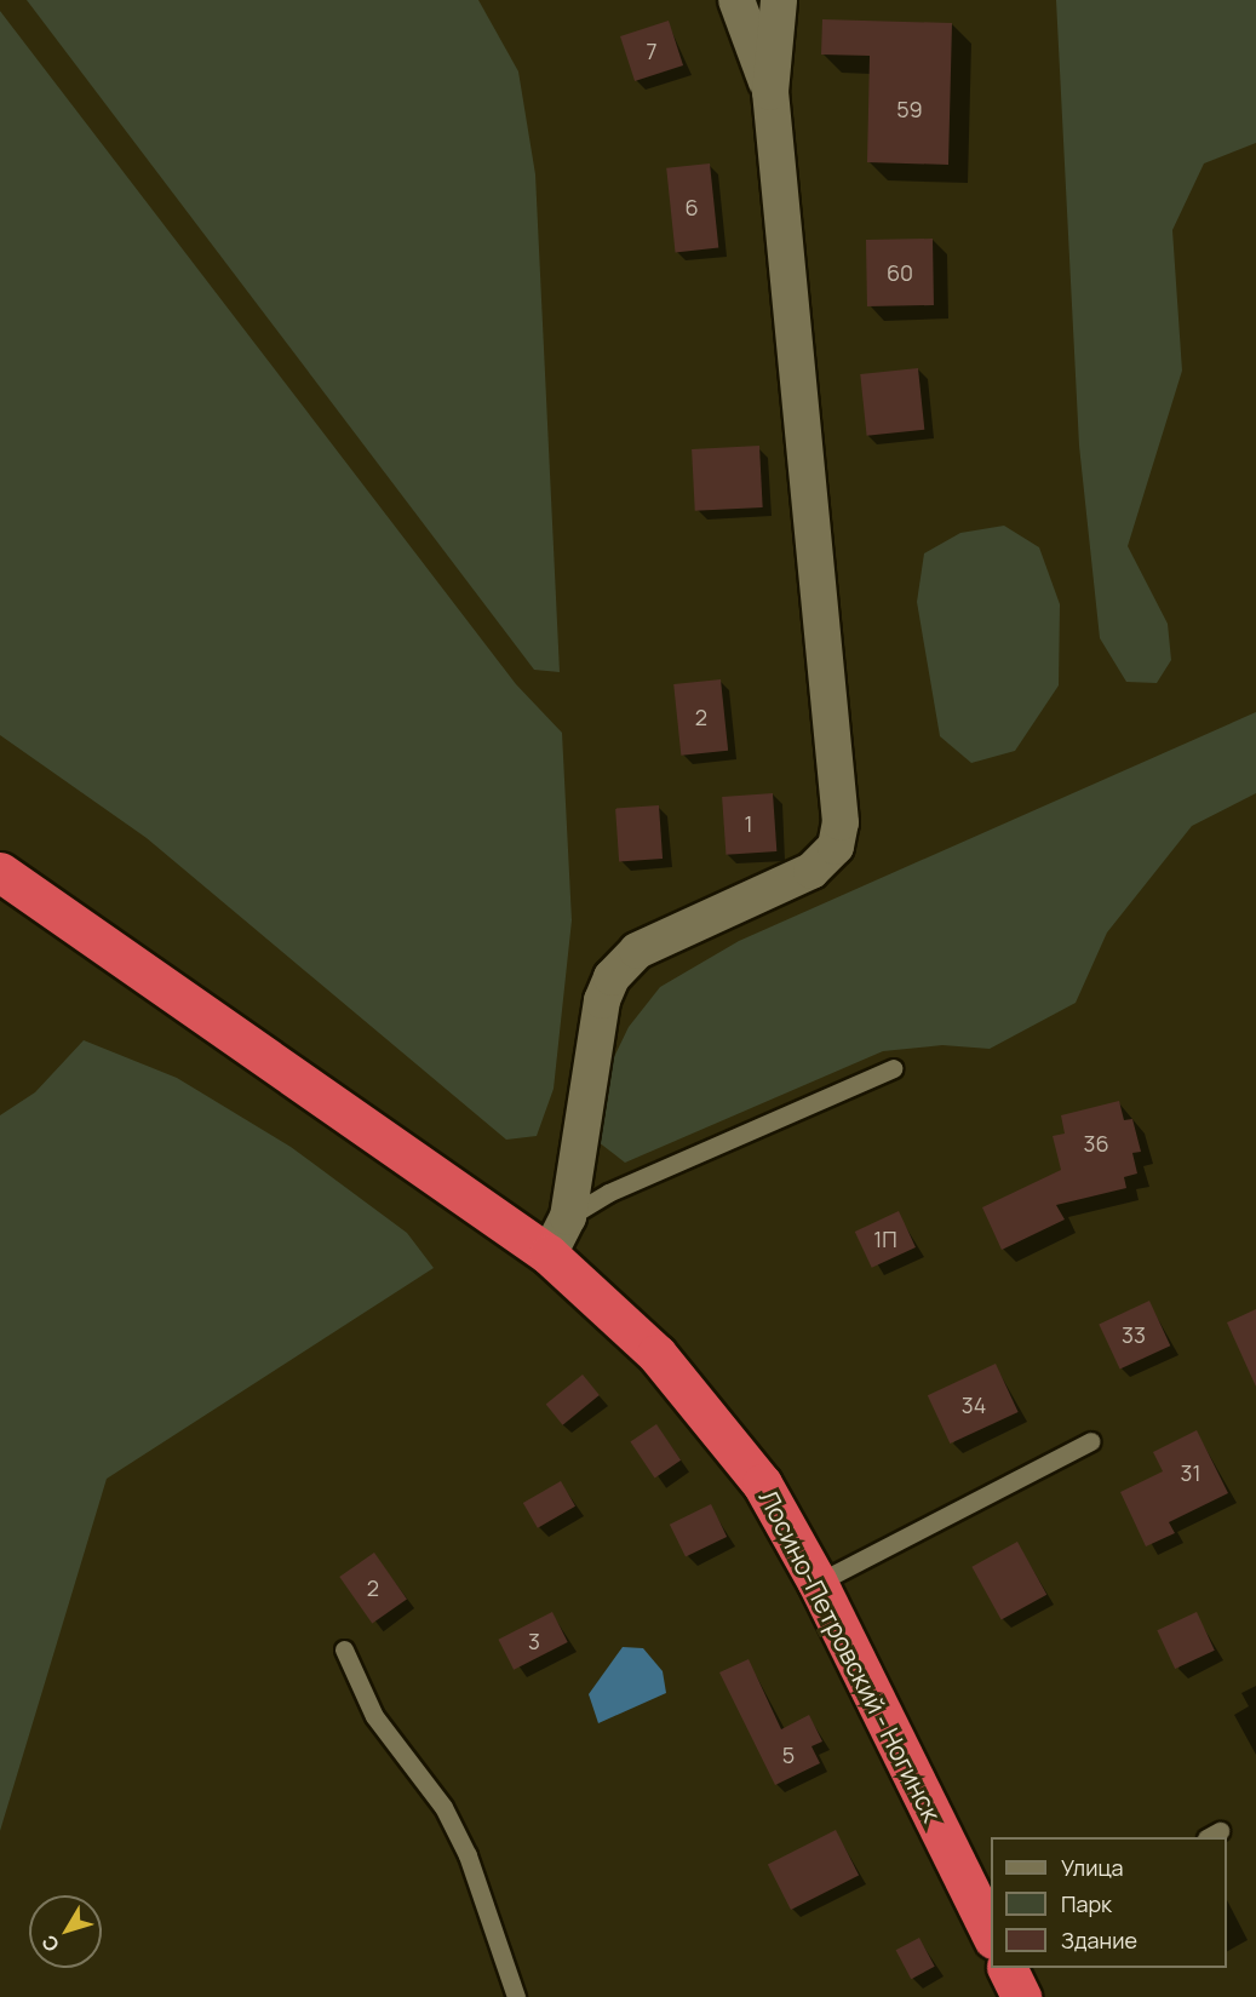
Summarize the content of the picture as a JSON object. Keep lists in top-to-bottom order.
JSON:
{
  "streets": {
    "highway": ["Лосино-Петровский - Ногинск"]
  },
  "house_numbers": [
    "7",
    "59",
    "6",
    "60",
    "2",
    "1",
    "36",
    "1П",
    "33",
    "34",
    "31",
    "2",
    "3",
    "5"
  ],
  "legend": ["Улица", "Парк", "Здание"],
  "north": "bottom left"
}
